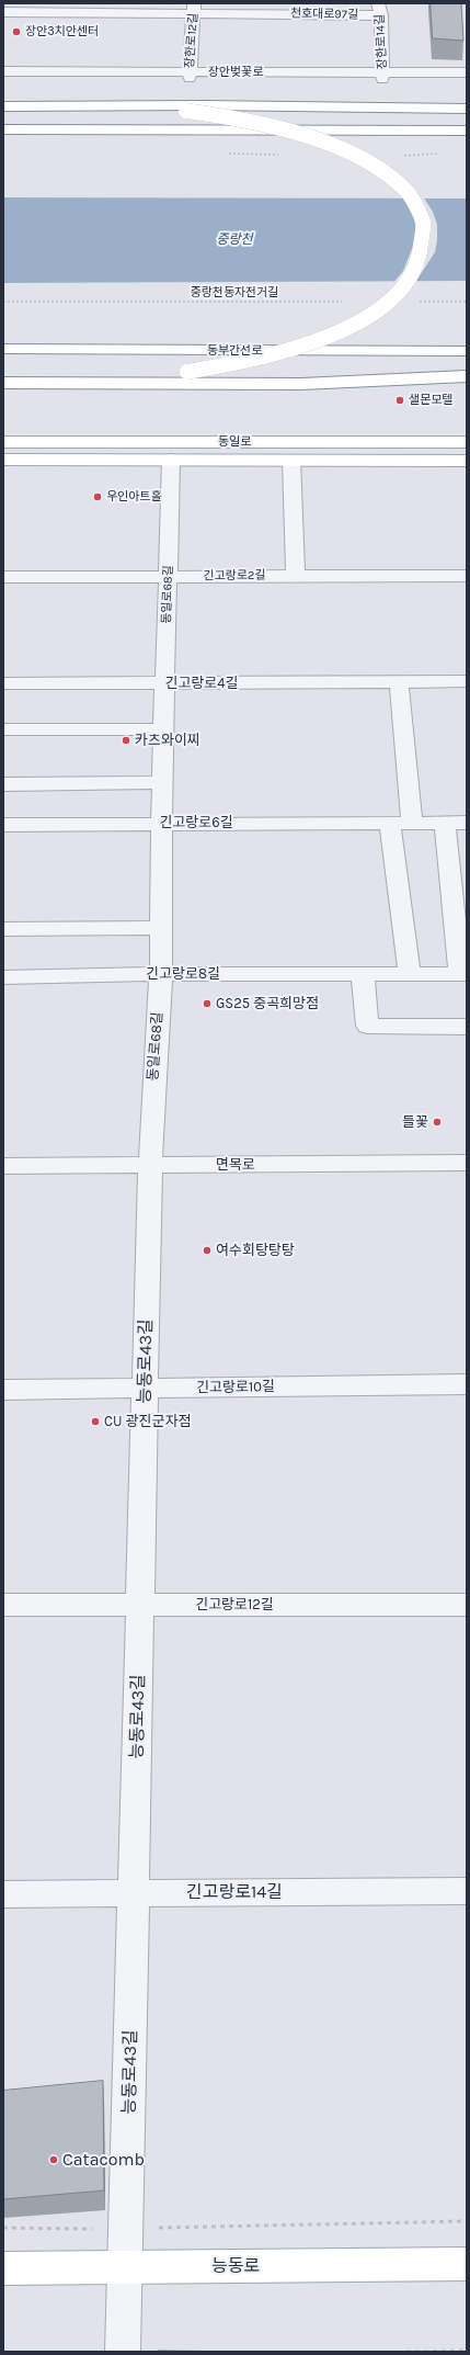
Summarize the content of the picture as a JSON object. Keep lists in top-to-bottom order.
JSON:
{
  "streets": {
    "main road": ["동부간선로", "동일로", "능동로"],
    "street": [
      "천호대로97길",
      "장한로12길",
      "장한로14길",
      "장안벚꽃로",
      "긴고랑로2길",
      "동일로68길",
      "긴고랑로4길",
      "긴고랑로6길",
      "긴고랑로8길",
      "면목로",
      "능동로43길",
      "긴고랑로10길",
      "긴고랑로12길",
      "긴고랑로14길"
    ],
    "path": ["중랑천동자전거길"]
  },
  "crossings": [
    ["천호대로97길", "장한로12길"],
    ["천호대로97길", "장한로14길"],
    ["장한로12길", "장안벚꽃로"],
    ["장한로14길", "장안벚꽃로"],
    ["동일로", "동일로68길"],
    ["긴고랑로2길", "동일로68길"],
    ["동일로68길", "긴고랑로4길"],
    ["동일로68길", "긴고랑로6길"],
    ["동일로68길", "긴고랑로8길"],
    ["동일로68길", "면목로"],
    ["동일로68길", "능동로43길"],
    ["면목로", "능동로43길"],
    ["능동로43길", "긴고랑로10길"],
    ["능동로43길", "긴고랑로12길"],
    ["능동로43길", "긴고랑로14길"],
    ["능동로43길", "능동로"]
  ],
  "water": ["중랑천"],
  "places": [
    "장안3치안센터",
    "샐몬모텔",
    "우인아트홀",
    "카츠와이찌",
    "GS25 중곡희망점",
    "들꽃",
    "여수회탕탕탕",
    "CU 광진군자점",
    "Catacomb"
  ]
}
